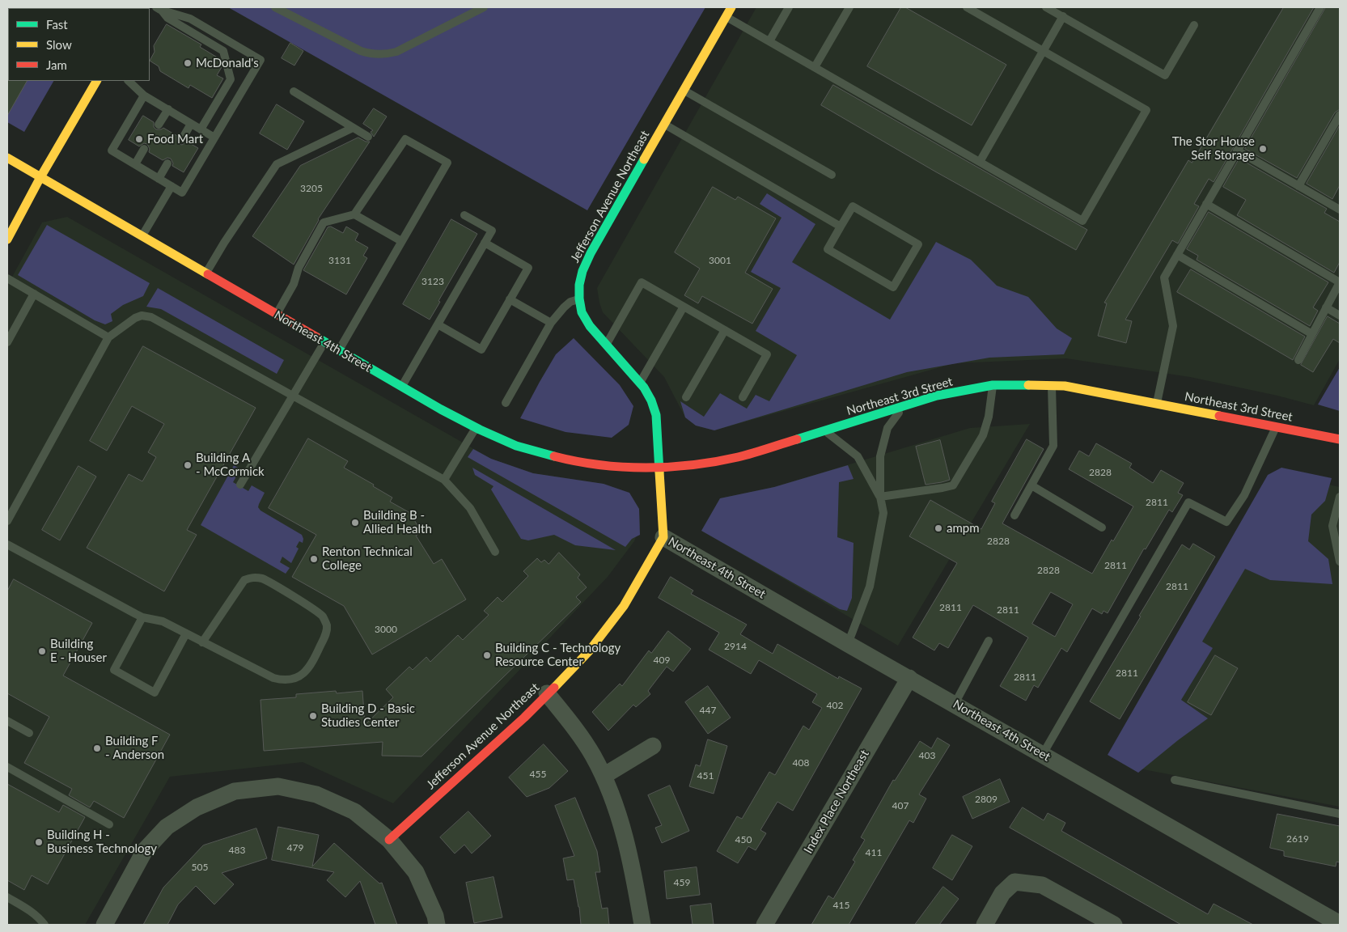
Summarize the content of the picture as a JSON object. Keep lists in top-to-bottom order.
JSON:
{
  "streets": {
    "main road": ["Jefferson Avenue Northeast", "Northeast 4th Street", "Northeast 3rd Street"],
    "street": ["Index Place Northeast"]
  },
  "crossings": [
    ["Jefferson Avenue Northeast", "Northeast 4th Street"],
    ["Jefferson Avenue Northeast", "Northeast 3rd Street"],
    ["Northeast 4th Street", "Northeast 3rd Street"],
    ["Northeast 4th Street", "Index Place Northeast"]
  ],
  "places": [
    "McDonald's",
    "Food Mart",
    "The Stor House Self Storage",
    "Building A - McCormick",
    "Building B - Allied Health",
    "ampm",
    "Renton Technical College",
    "Building E - Houser",
    "Building C - Technology Resource Center",
    "Building D - Basic Studies Center",
    "Building F - Anderson",
    "Building H - Business Technology"
  ],
  "house_numbers": [
    "3205",
    "3131",
    "3001",
    "3123",
    "2828",
    "2811",
    "2828",
    "2811",
    "2828",
    "2811",
    "2811",
    "2811",
    "3000",
    "2914",
    "409",
    "2811",
    "2811",
    "402",
    "447",
    "403",
    "408",
    "455",
    "451",
    "2809",
    "407",
    "2619",
    "450",
    "479",
    "483",
    "411",
    "505",
    "459",
    "415"
  ],
  "legend": ["Fast", "Slow", "Jam"]
}
